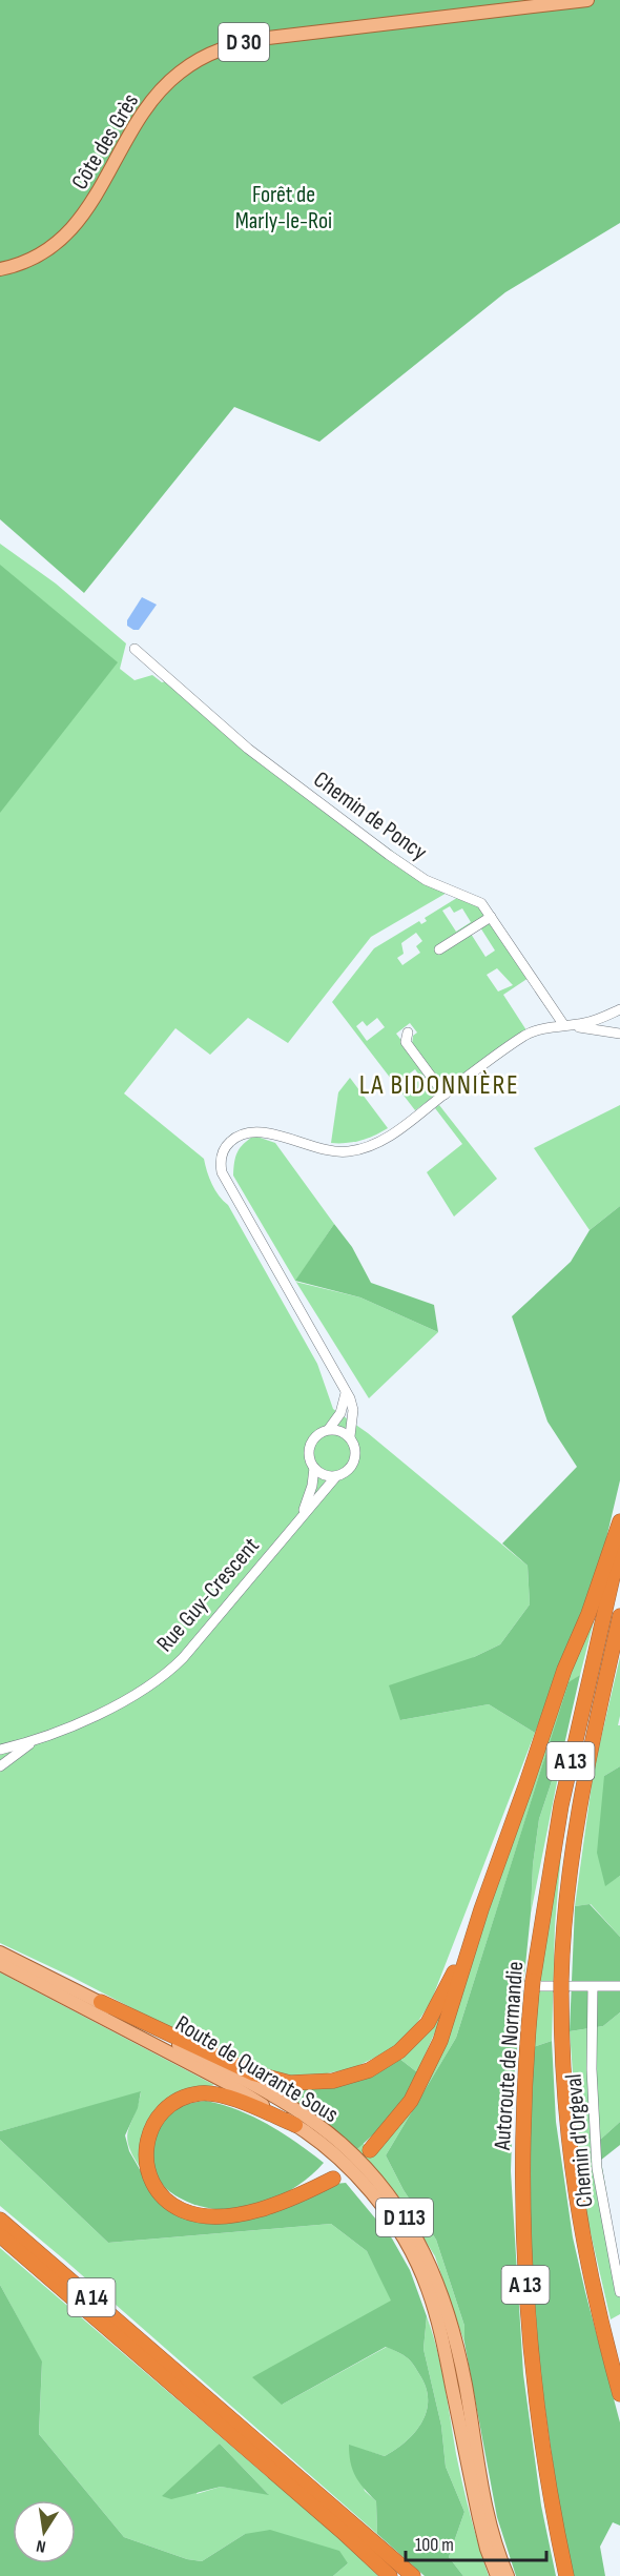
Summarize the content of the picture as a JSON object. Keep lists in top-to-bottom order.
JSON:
{
  "streets": {
    "highway": ["A 13", "Autoroute de Normandie", "A 14"],
    "main road": [
      "D 30",
      "Côte des Grès",
      "Route de Quarante Sous",
      "D 113"
    ],
    "street": ["Chemin de Poncy", "Rue Guy-Crescent", "Chemin d'Orgeval"]
  },
  "districts": ["LA BIDONNIÈRE"],
  "parks": ["Forêt de Marly-le-Roi"],
  "scale_bar": "100 m",
  "north": "bottom"
}
